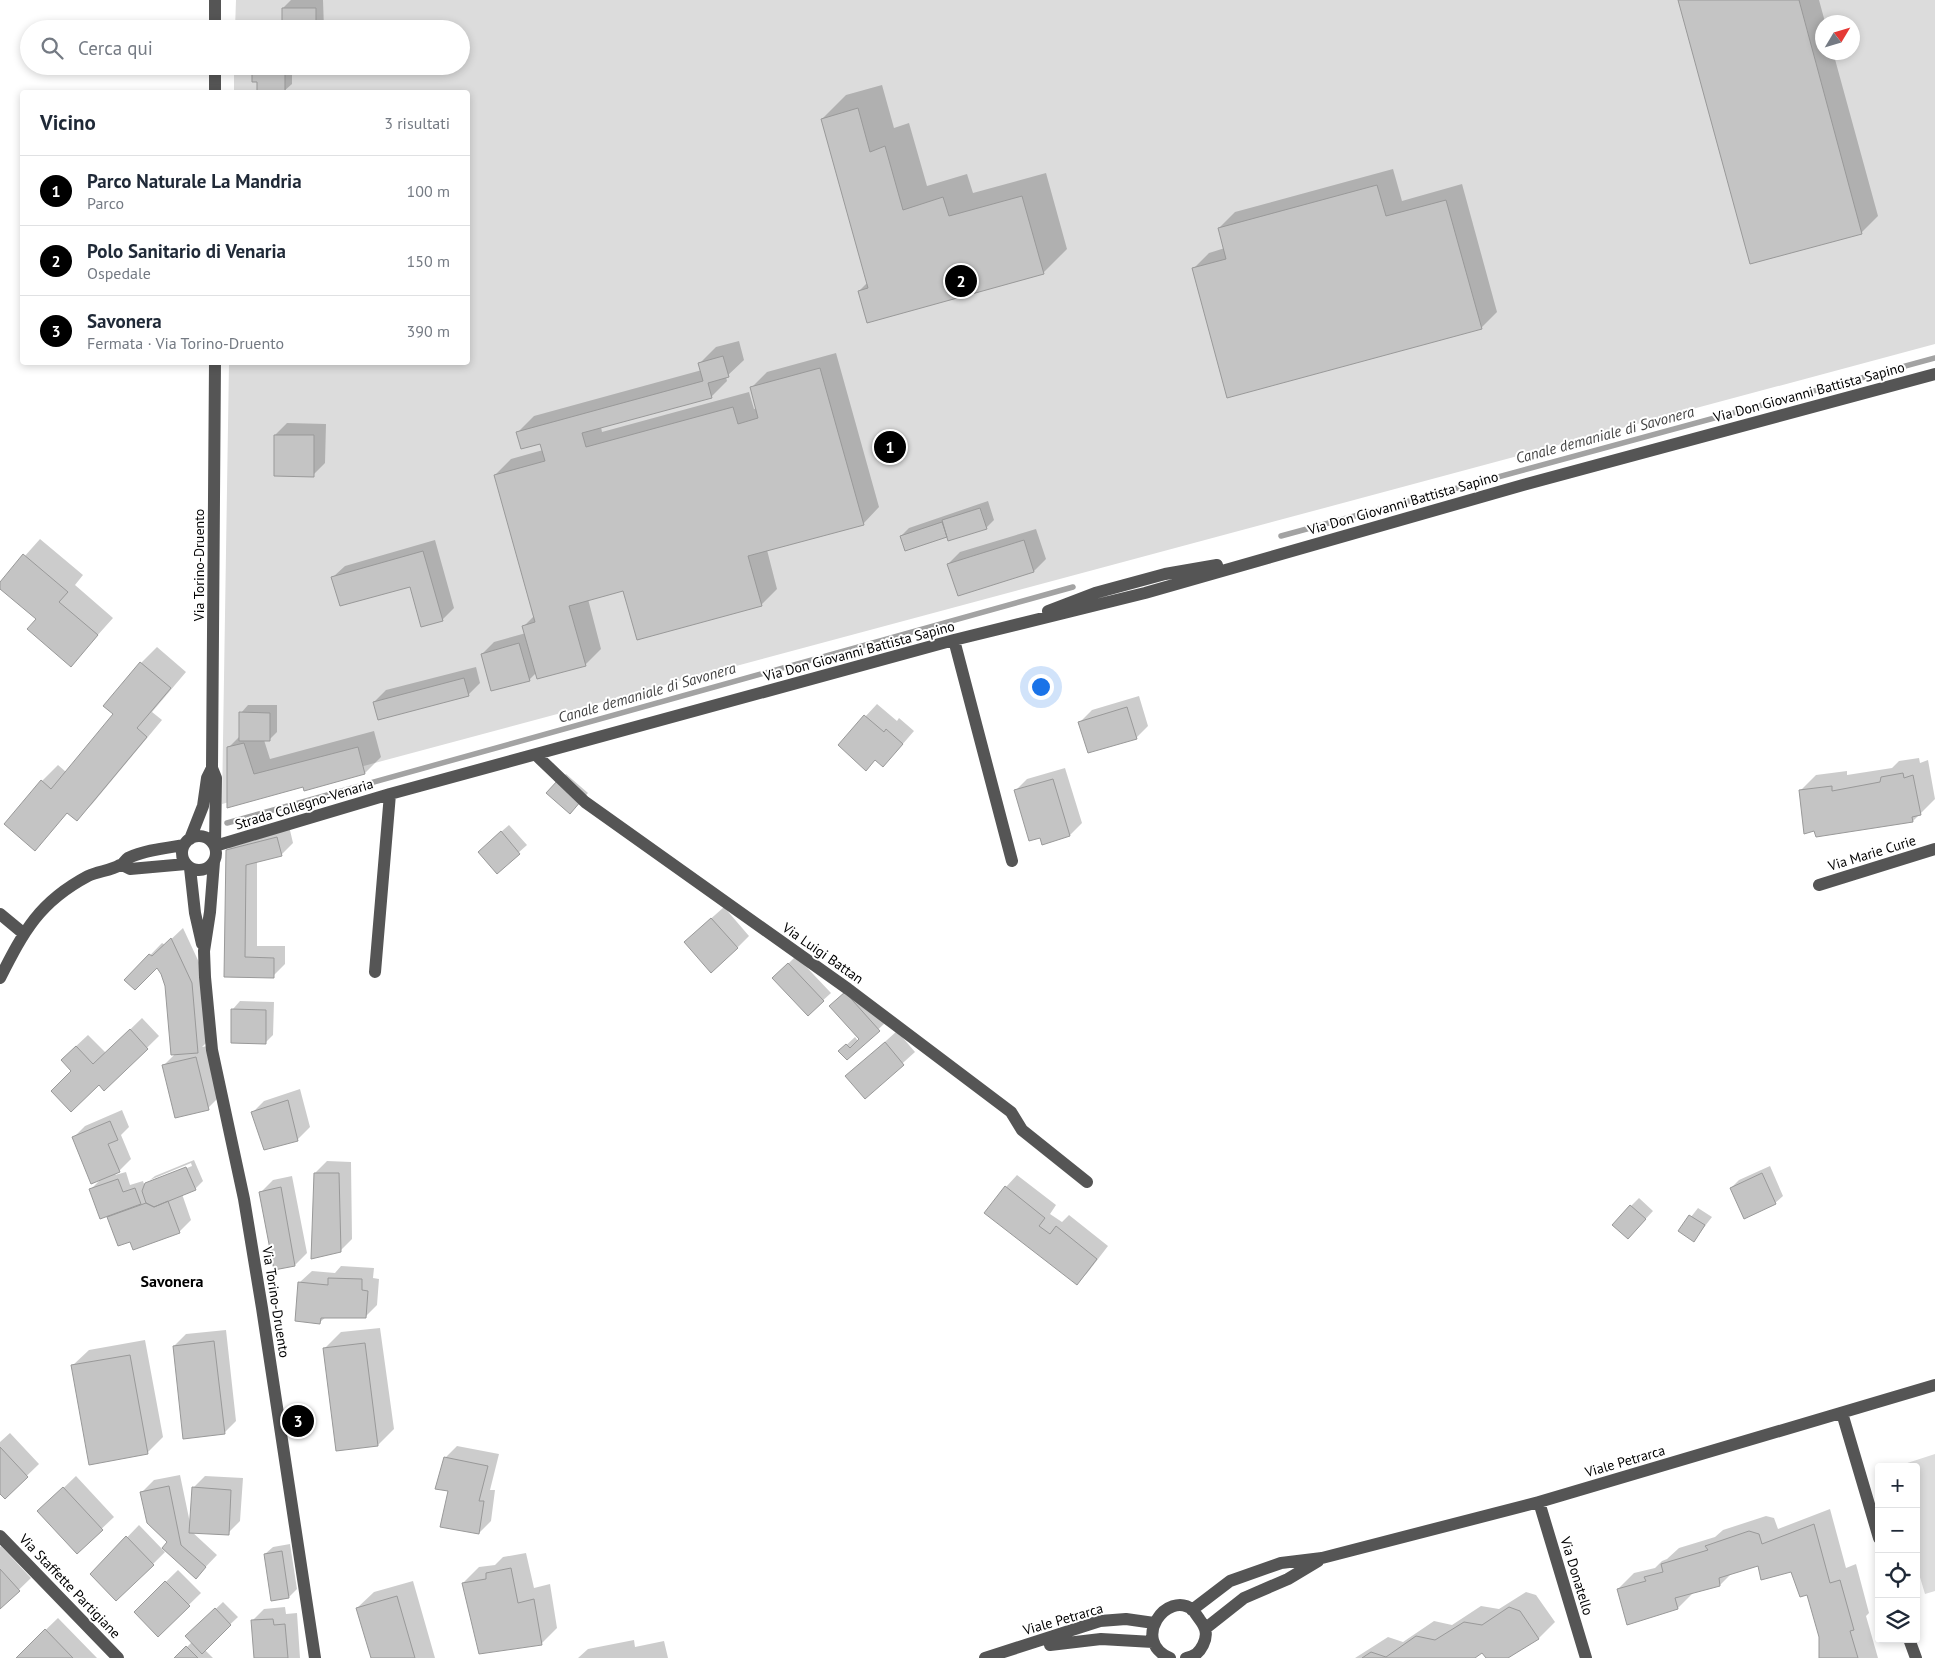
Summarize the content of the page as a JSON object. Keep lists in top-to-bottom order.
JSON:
{
  "streets": {
    "street": [
      "Via Don Giovanni Battista Sapino",
      "Via Torino-Druento",
      "Strada Collegno-Venaria",
      "Via Marie Curie",
      "Via Luigi Battan",
      "Viale Petrarca",
      "Via Donatello",
      "Via Staffette Partigiane"
    ]
  },
  "crossings": [
    ["Via Don Giovanni Battista Sapino", "Strada Collegno-Venaria"],
    ["Via Don Giovanni Battista Sapino", "Via Luigi Battan"],
    ["Via Torino-Druento", "Strada Collegno-Venaria"],
    ["Viale Petrarca", "Via Donatello"]
  ],
  "districts": ["Savonera"],
  "water": ["Canale demaniale di Savonera"],
  "north": "top right",
  "page": {
    "search": "Cerca qui",
    "heading": ["Vicino", "3 risultati"],
    "list": [
      {
        "mark": "1",
        "name": "Parco Naturale La Mandria",
        "note": "Parco",
        "value": "100 m"
      },
      {
        "mark": "2",
        "name": "Polo Sanitario di Venaria",
        "note": "Ospedale",
        "value": "150 m"
      },
      {
        "mark": "3",
        "name": "Savonera",
        "note": "Fermata · Via Torino-Druento",
        "value": "390 m"
      }
    ],
    "pins": ["2", "1", "3"],
    "map_buttons": ["+", "−"]
  }
}
